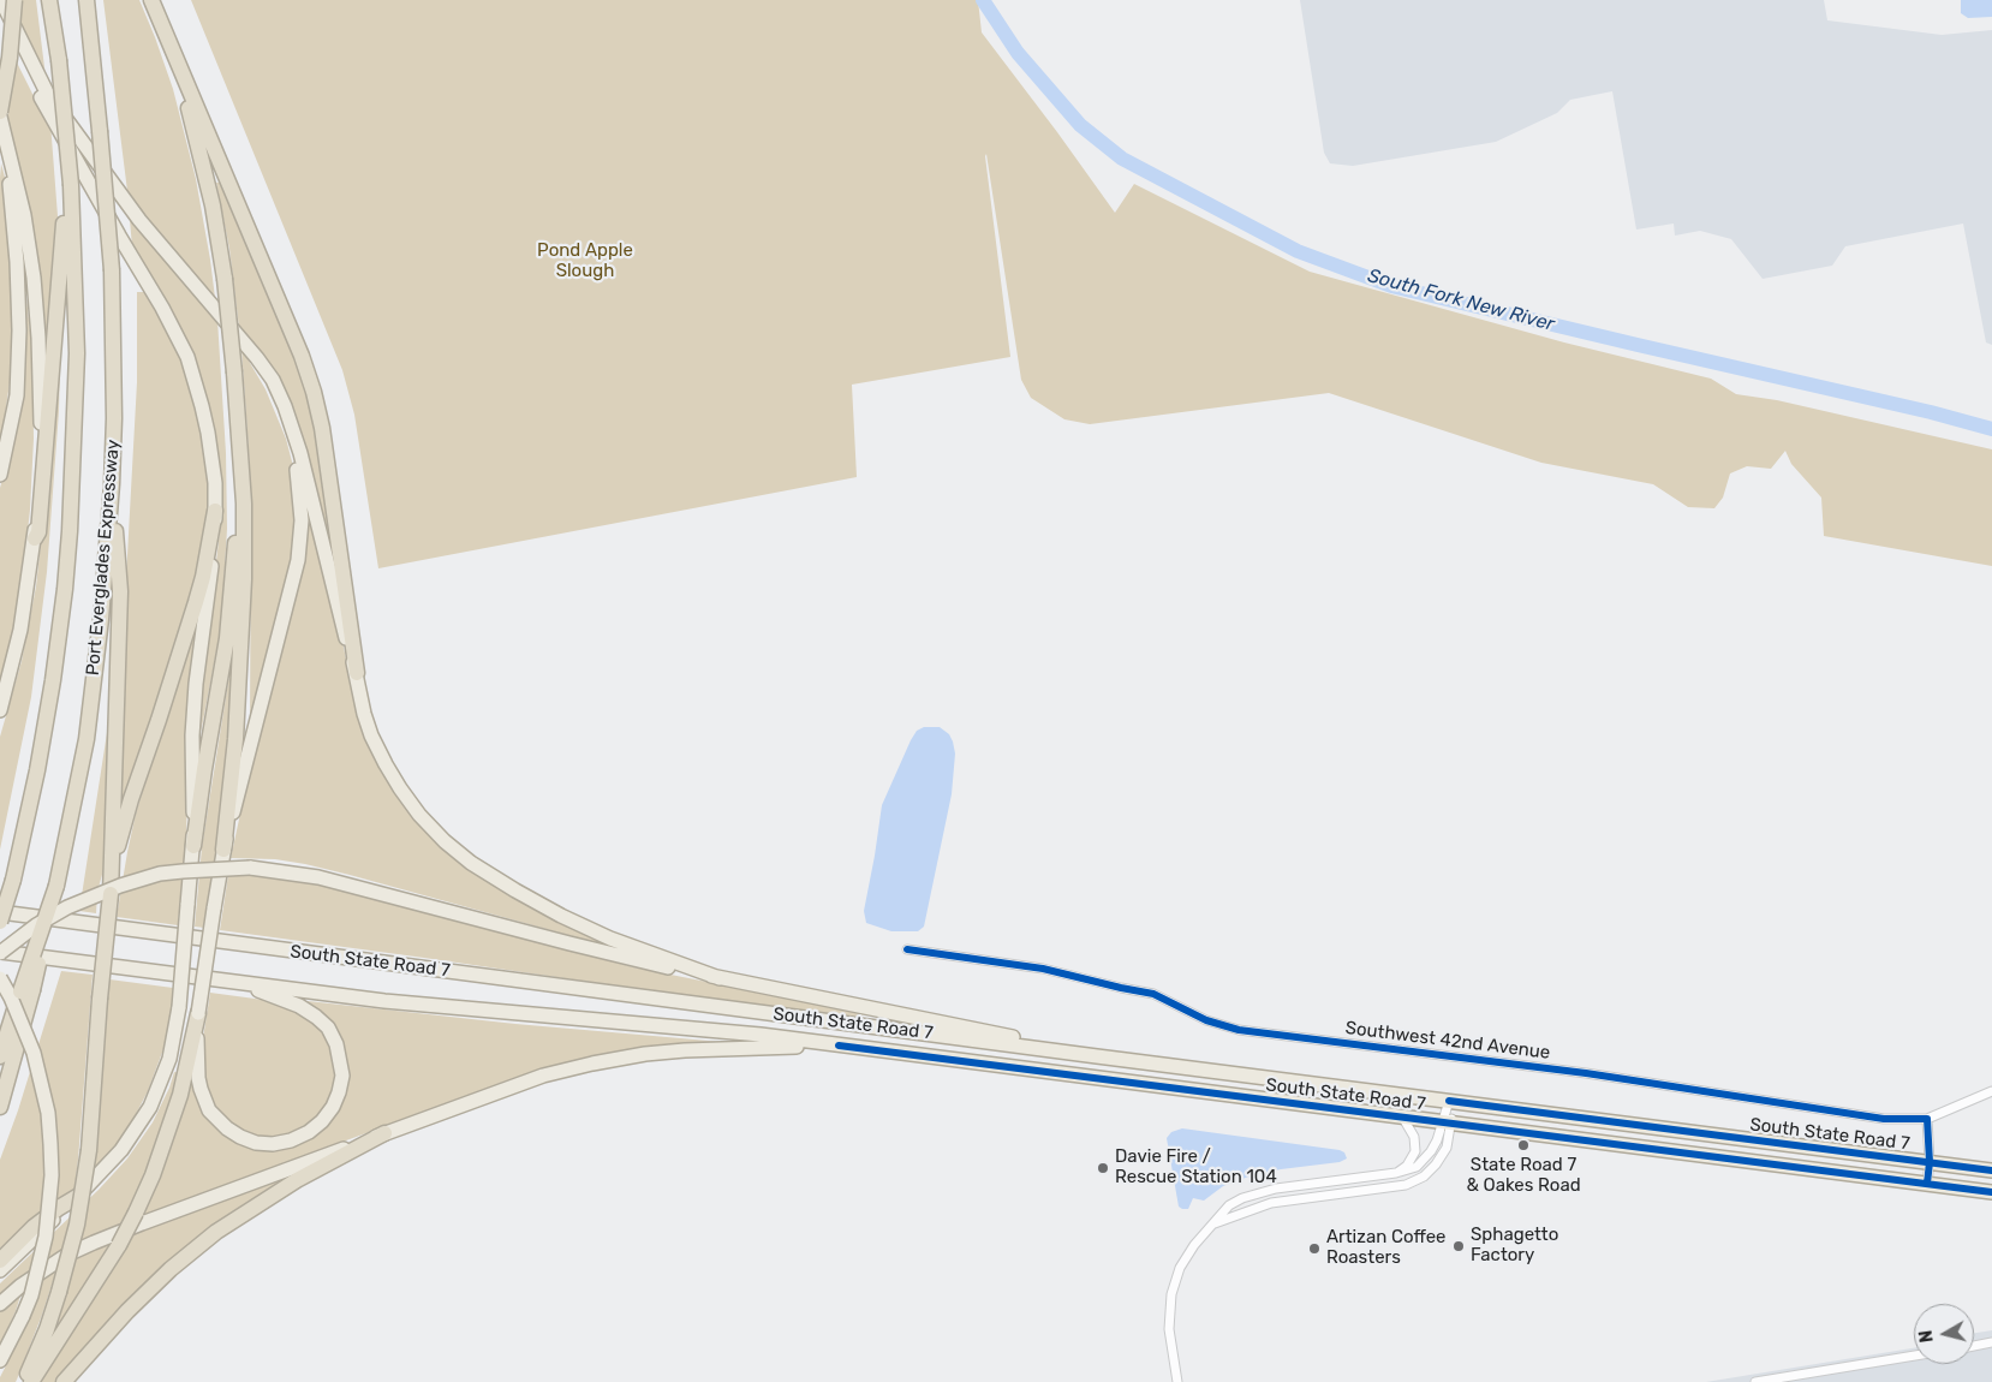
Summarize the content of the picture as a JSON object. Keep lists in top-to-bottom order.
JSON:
{
  "streets": {
    "highway": ["Port Everglades Expressway"],
    "main road": ["South State Road 7"],
    "street": ["Southwest 42nd Avenue"]
  },
  "water": ["South Fork New River"],
  "parks": ["Pond Apple Slough"],
  "places": [
    "State Road 7 & Oakes Road",
    "Davie Fire / Rescue Station 104",
    "Sphagetto Factory",
    "Artizan Coffee Roasters"
  ],
  "north": "left"
}
